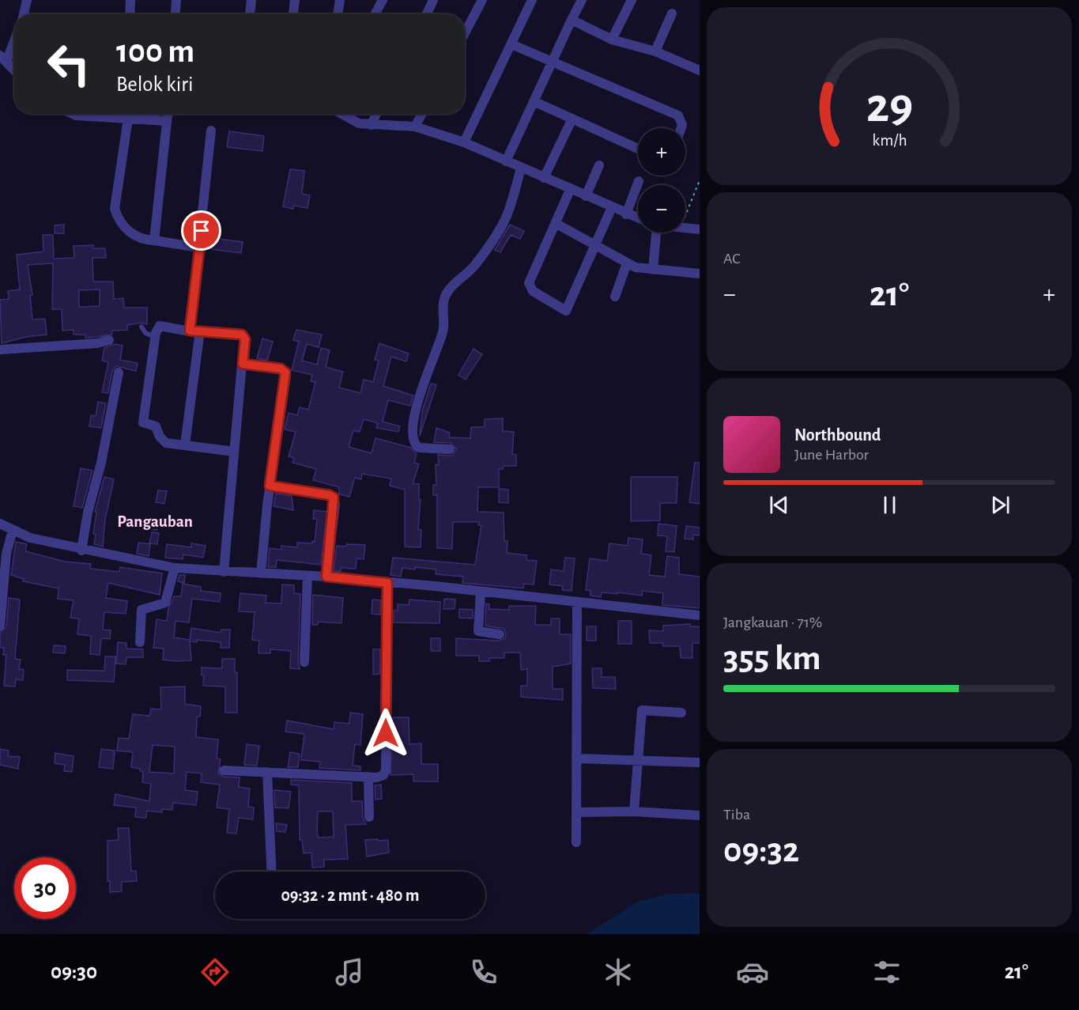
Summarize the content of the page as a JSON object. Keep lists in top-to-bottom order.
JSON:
{
  "districts": ["Pangauban"],
  "page": {
    "turn": ["100 m", "Belok kiri"],
    "map_buttons": ["+", "−"],
    "tile": [
      "AC",
      ["Jangkauan · 71%", "355 km"],
      ["Tiba", "09:32"]
    ],
    "heat": ["−", "21°", "+"],
    "song": ["Northbound", "June Harbor"],
    "limit": "30",
    "trip": "09:32 · 2 mnt · 480 m",
    "tabs": ["09:30", "21°"],
    "gauge": ["29", "km/h"]
  }
}
